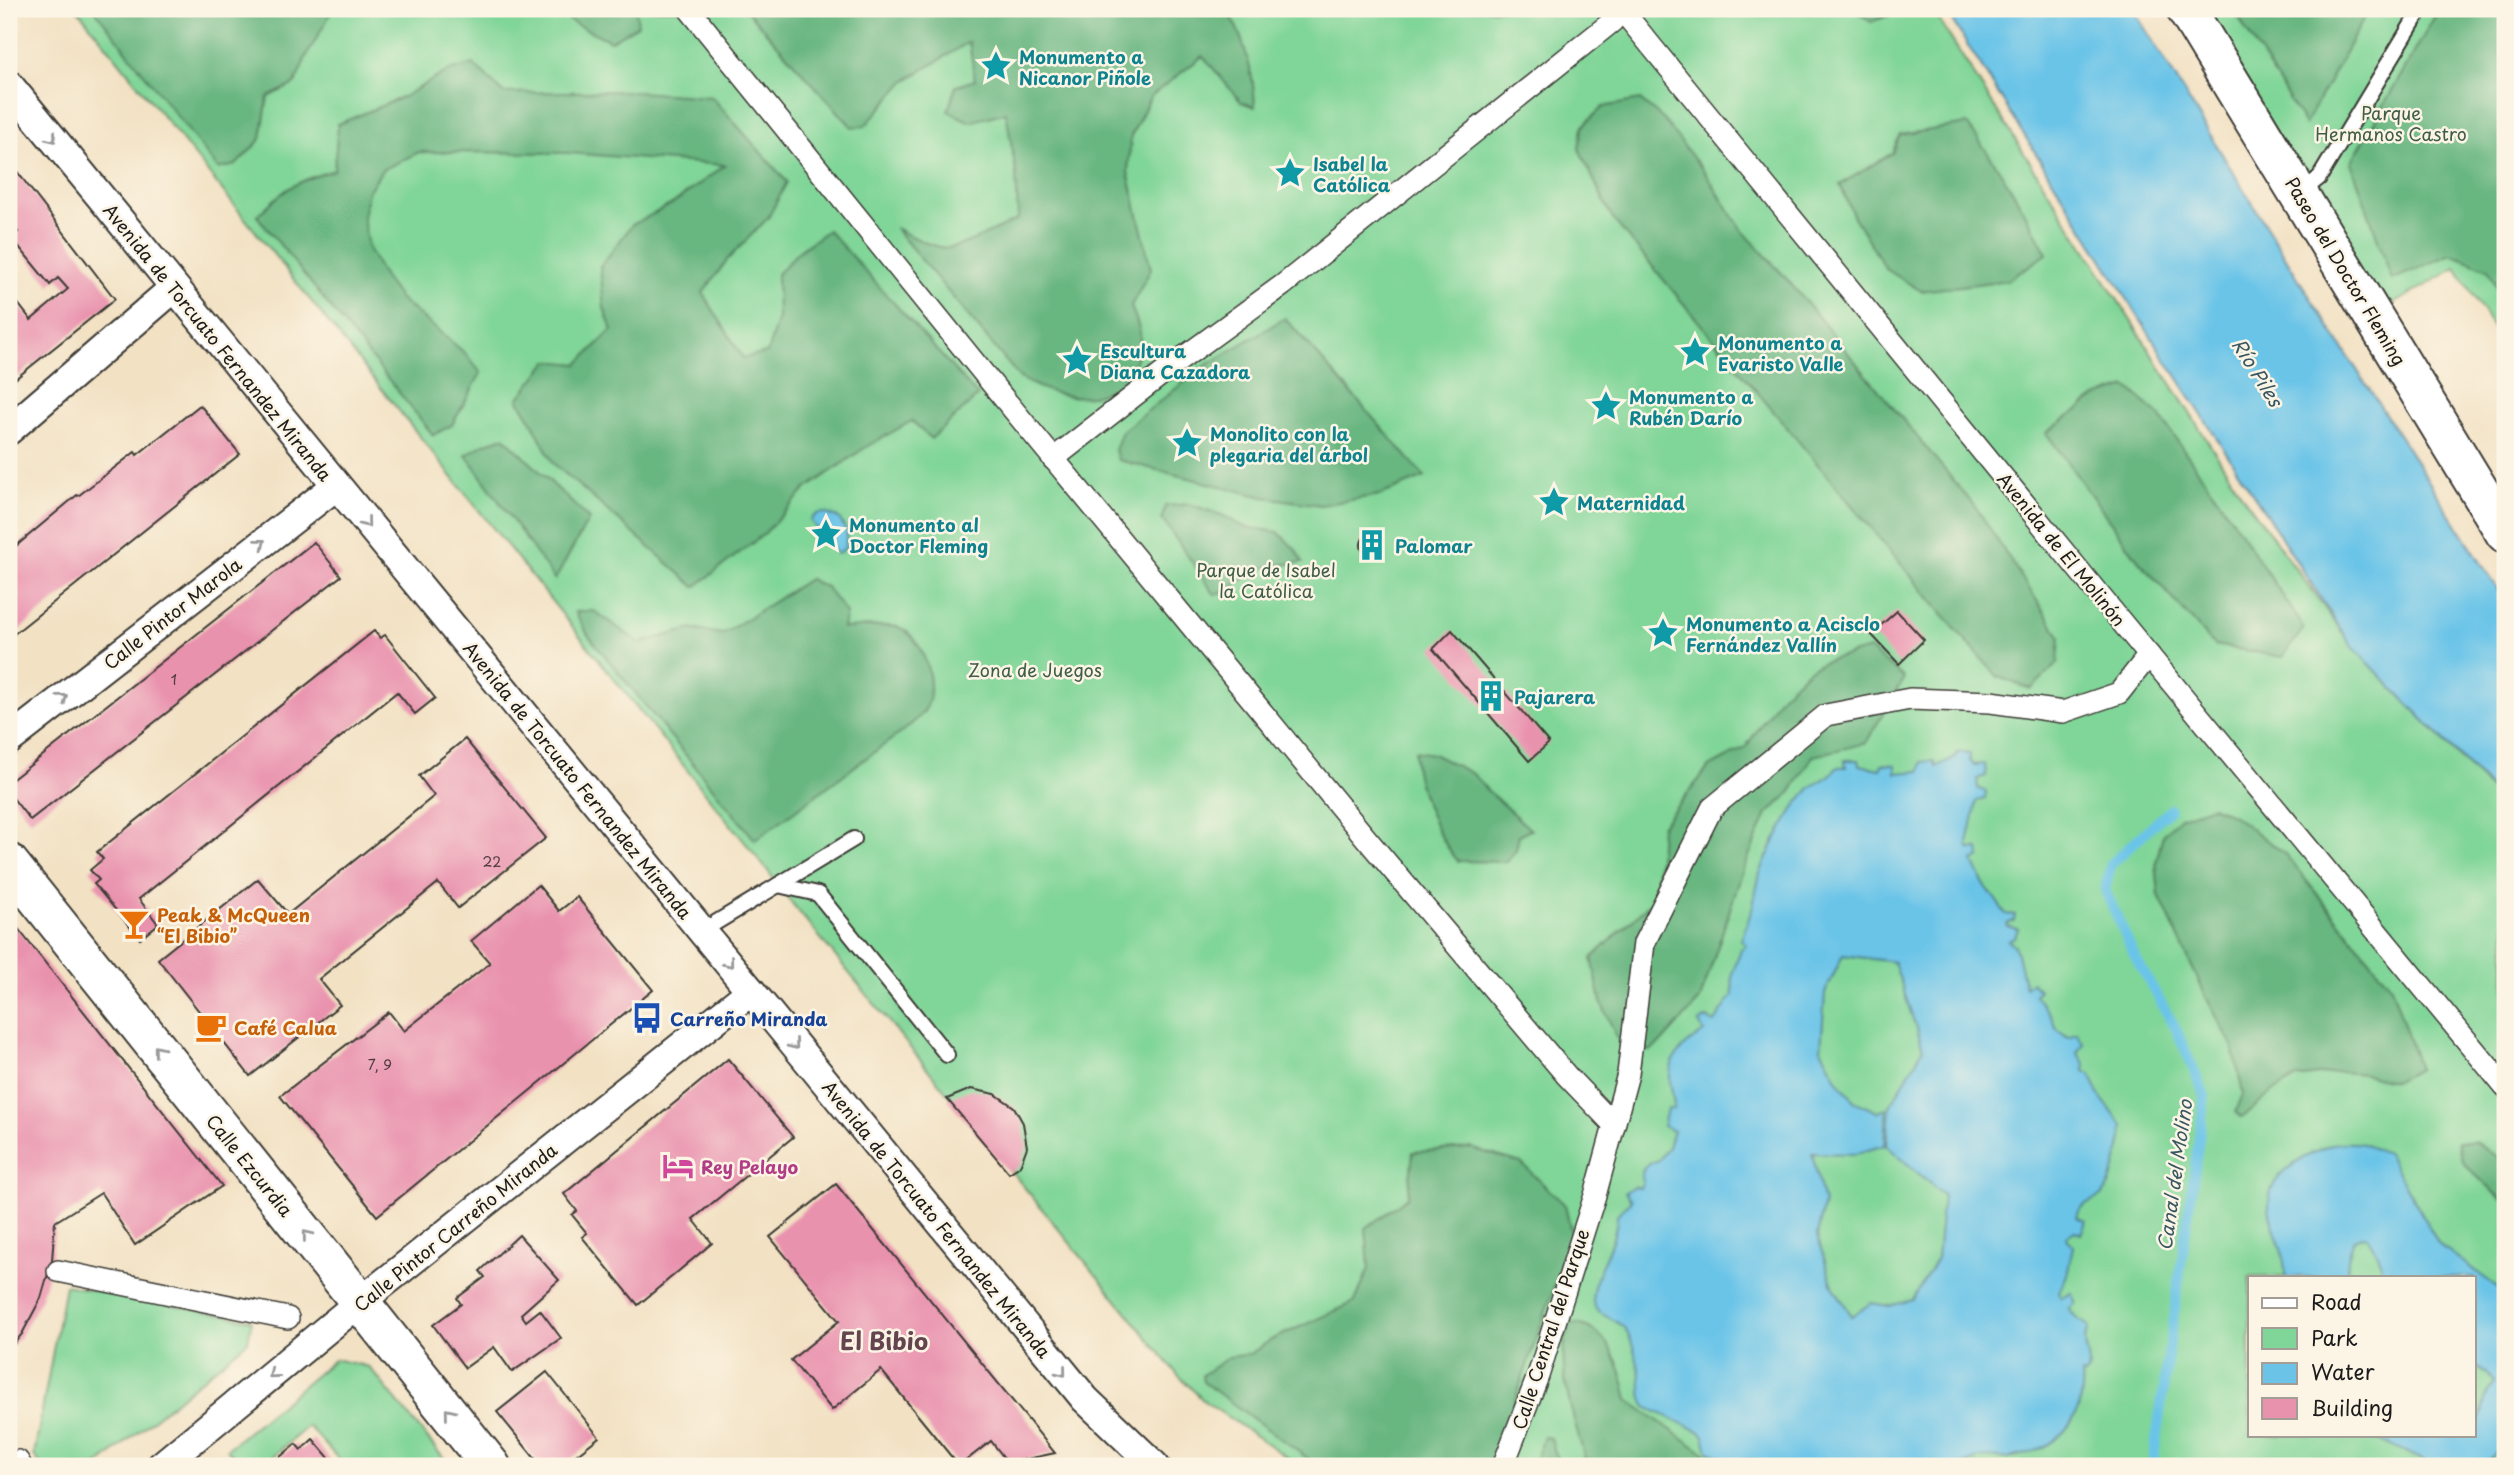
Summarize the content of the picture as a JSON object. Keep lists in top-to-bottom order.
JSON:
{
  "streets": {
    "main road": ["Paseo del Doctor Fleming", "Calle Ezcurdia"],
    "street": [
      "Avenida de Torcuato Fernandez Miranda",
      "Avenida de El Molinón",
      "Calle Pintor Marola",
      "Calle Pintor Carreño Miranda",
      "Calle Central del Parque"
    ]
  },
  "crossings": [
    ["Avenida de Torcuato Fernandez Miranda", "Calle Pintor Marola"],
    ["Avenida de Torcuato Fernandez Miranda", "Calle Pintor Carreño Miranda"],
    ["Avenida de El Molinón", "Calle Central del Parque"],
    ["Calle Ezcurdia", "Calle Pintor Carreño Miranda"]
  ],
  "one_way": ["Avenida de Torcuato Fernandez Miranda", "Calle Ezcurdia"],
  "districts": ["El Bibio"],
  "water": ["Río Piles", "Canal del Molino"],
  "parks": ["Parque Hermanos Castro", "Parque de Isabel la Católica", "Zona de Juegos"],
  "places": {
    "place": [
      "Monumento a Nicanor Piñole",
      "Isabel la Católica",
      "Monumento a Evaristo Valle",
      "Escultura Diana Cazadora",
      "Monumento a Rubén Darío",
      "Monolito con la plegaria del árbol",
      "Maternidad",
      "Monumento al Doctor Fleming",
      "Monumento a Acisclo Fernández Vallín"
    ],
    "building": ["Palomar", "Pajarera"],
    "bar": ["Peak & McQueen “El Bibio”"],
    "bus stop": ["Carreño Miranda"],
    "cafe": ["Café Calua"],
    "hotel": ["Rey Pelayo"]
  },
  "house_numbers": ["1", "22", "7, 9"],
  "legend": [
    "Road",
    "Park",
    "Water",
    "Building"
  ]
}
